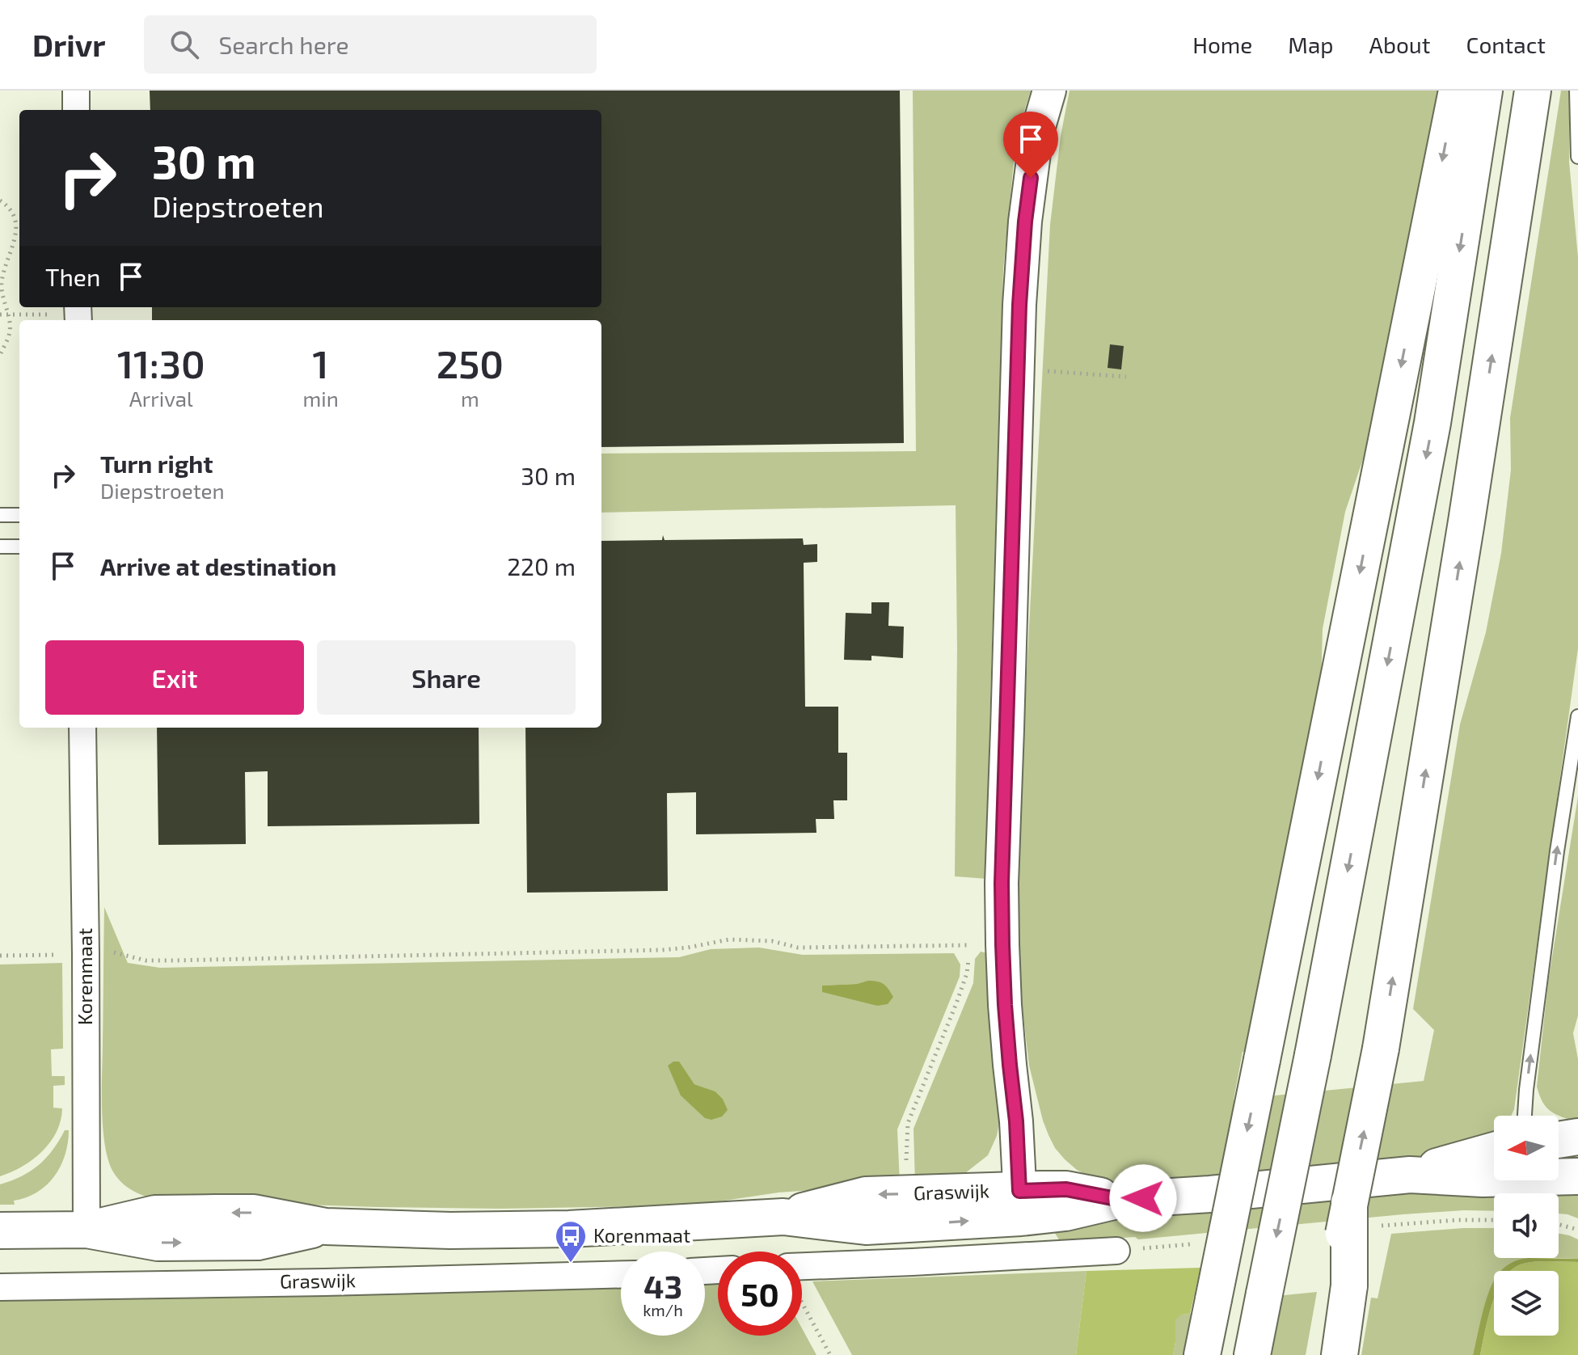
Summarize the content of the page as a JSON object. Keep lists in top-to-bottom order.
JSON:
{
  "streets": {
    "main road": ["Graswijk"],
    "street": ["Korenmaat"]
  },
  "crossings": [
    ["Korenmaat", "Graswijk"]
  ],
  "places": {
    "bus stop": ["Korenmaat"]
  },
  "north": "left",
  "page": {
    "header": "Drivr",
    "search": "Search here",
    "nav": [
      "Home",
      "Map",
      "About",
      "Contact"
    ],
    "turn": ["30 m", "Diepstroeten"],
    "then": "Then",
    "eta": [
      "11:30",
      "Arrival",
      "1",
      "min",
      "250",
      "m"
    ],
    "list": [
      {
        "name": "Turn right",
        "note": "Diepstroeten",
        "value": "30 m"
      },
      {
        "name": "Arrive at destination",
        "value": "220 m"
      }
    ],
    "buttons": ["Exit", "Share"],
    "speed": "43 km/h",
    "limit": "50"
  }
}
